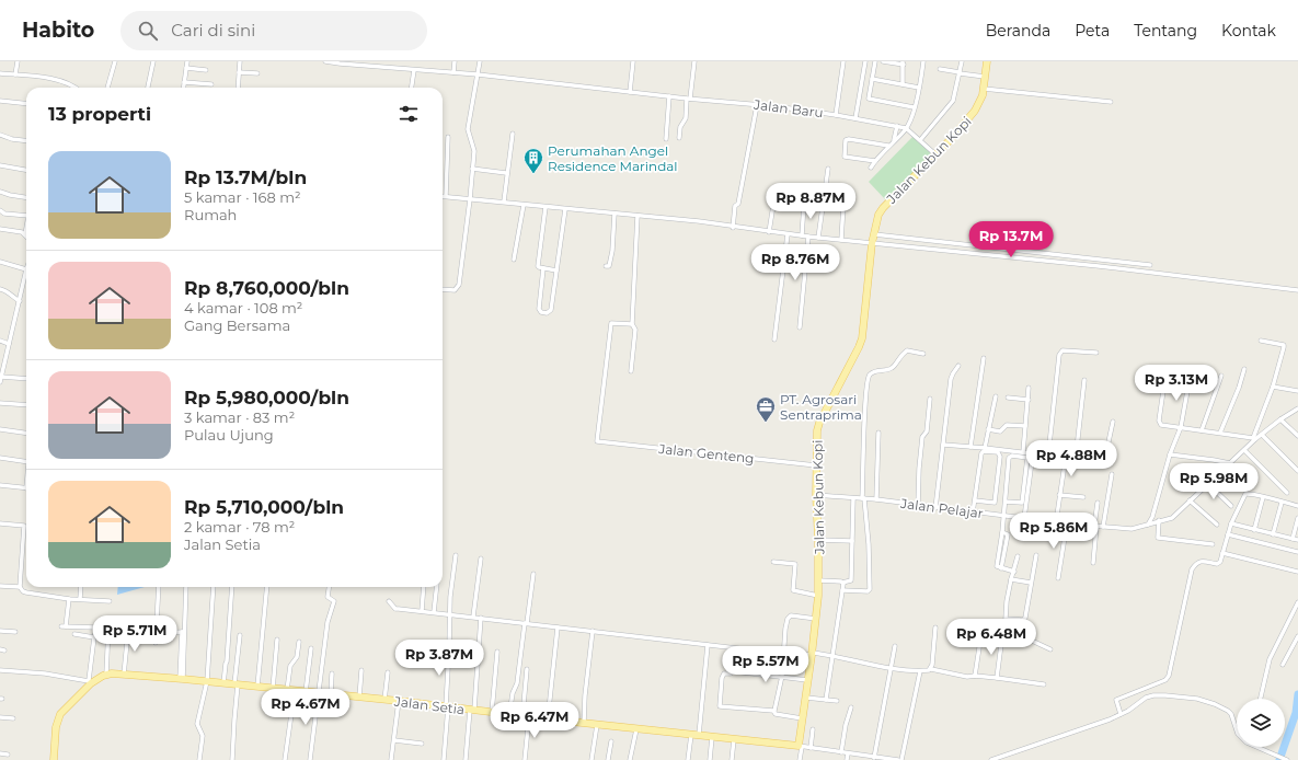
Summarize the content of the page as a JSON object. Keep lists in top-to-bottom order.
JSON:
{
  "streets": {
    "main road": ["Jalan Kebun Kopi", "Jalan Setia"],
    "street": ["Jalan Baru", "Jalan Genteng", "Jalan Pelajar"]
  },
  "crossings": [
    ["Jalan Baru", "Jalan Kebun Kopi"],
    ["Jalan Kebun Kopi", "Jalan Genteng"],
    ["Jalan Kebun Kopi", "Jalan Pelajar"],
    ["Jalan Kebun Kopi", "Jalan Setia"]
  ],
  "places": {
    "building": ["Perumahan Angel Residence Marindal"],
    "office": ["PT. Agrosari Sentraprima"]
  },
  "page": {
    "header": "Habito",
    "search": "Cari di sini",
    "nav": [
      "Beranda",
      "Peta",
      "Tentang",
      "Kontak"
    ],
    "heading": "13 properti",
    "list": [
      {
        "name": "Rp 13.7M/bln",
        "note": "5 kamar · 168 m² · Rumah"
      },
      {
        "name": "Rp 8,760,000/bln",
        "note": "4 kamar · 108 m² · Gang Bersama"
      },
      {
        "name": "Rp 5,980,000/bln",
        "note": "3 kamar · 83 m² · Pulau Ujung"
      },
      {
        "name": "Rp 5,710,000/bln",
        "note": "2 kamar · 78 m² · Jalan Setia"
      }
    ],
    "price": [
      "Rp 8.87M",
      "Rp 13.7M",
      "Rp 8.76M",
      "Rp 3.13M",
      "Rp 4.88M",
      "Rp 5.98M",
      "Rp 5.86M",
      "Rp 5.71M",
      "Rp 6.48M",
      "Rp 3.87M",
      "Rp 5.57M",
      "Rp 4.67M",
      "Rp 6.47M"
    ]
  }
}
